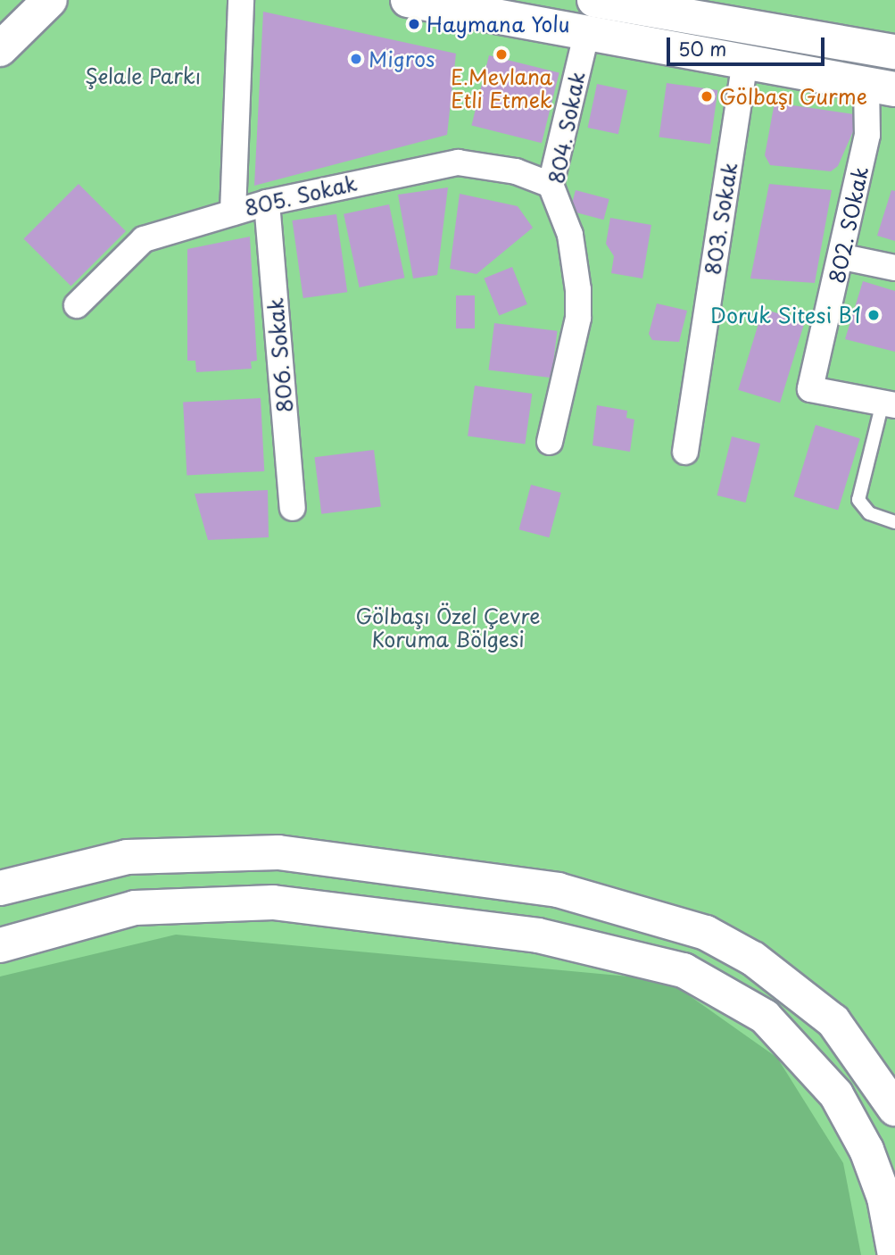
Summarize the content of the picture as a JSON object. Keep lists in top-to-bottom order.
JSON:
{
  "streets": {
    "street": [
      "804. Sokak",
      "805. Sokak",
      "803. Sokak",
      "802. SOkak",
      "806. Sokak"
    ]
  },
  "crossings": [
    ["804. Sokak", "805. Sokak"],
    ["805. Sokak", "806. Sokak"]
  ],
  "parks": ["Şelale Parkı", "Gölbaşı Özel Çevre Koruma Bölgesi"],
  "places": [
    "Haymana Yolu",
    "E.Mevlana Etli Etmek",
    "Migros",
    "Gölbaşı Gurme",
    "Doruk Sitesi B1"
  ],
  "scale_bar": "50 m"
}
